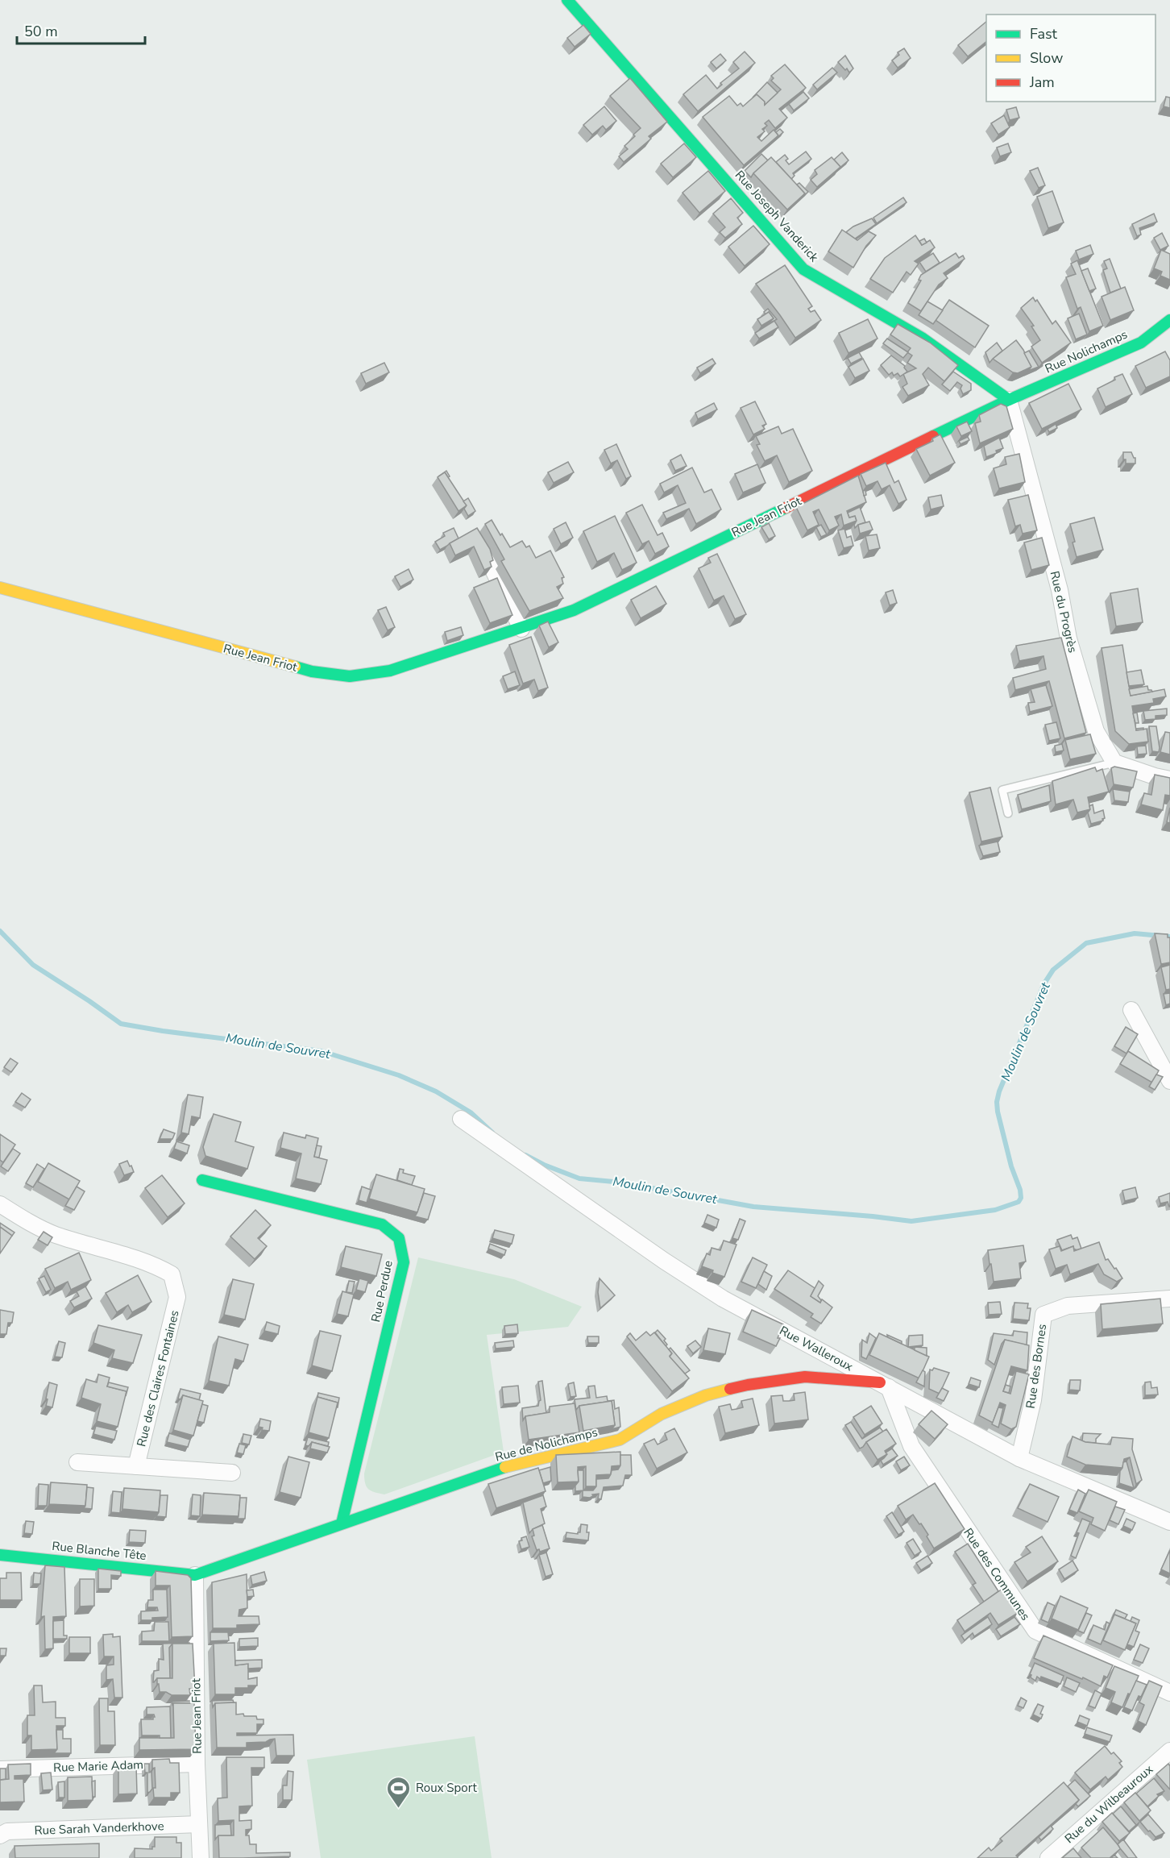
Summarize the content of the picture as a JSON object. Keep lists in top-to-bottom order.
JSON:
{
  "streets": {
    "street": [
      "Rue Joseph Vanderick",
      "Rue Nolichamps",
      "Rue Jean Friot",
      "Rue du Progrès",
      "Rue Perdue",
      "Rue Walleroux",
      "Rue des Bornes",
      "Rue des Claires Fontaines",
      "Rue de Nolichamps",
      "Rue Blanche Tête",
      "Rue des Communes",
      "Rue Marie Adam",
      "Rue du Wilbeauroux",
      "Rue Sarah Vanderkhove"
    ]
  },
  "crossings": [
    ["Rue Joseph Vanderick", "Rue Nolichamps"],
    ["Rue Joseph Vanderick", "Rue Jean Friot"],
    ["Rue Joseph Vanderick", "Rue du Progrès"],
    ["Rue Nolichamps", "Rue Jean Friot"],
    ["Rue Nolichamps", "Rue du Progrès"],
    ["Rue Jean Friot", "Rue du Progrès"],
    ["Rue Jean Friot", "Rue de Nolichamps"],
    ["Rue Jean Friot", "Rue Blanche Tête"],
    ["Rue Jean Friot", "Rue Marie Adam"],
    ["Rue Jean Friot", "Rue Sarah Vanderkhove"],
    ["Rue Perdue", "Rue de Nolichamps"],
    ["Rue Walleroux", "Rue des Bornes"],
    ["Rue Walleroux", "Rue de Nolichamps"],
    ["Rue Walleroux", "Rue des Communes"],
    ["Rue de Nolichamps", "Rue Blanche Tête"],
    ["Rue de Nolichamps", "Rue des Communes"]
  ],
  "water": ["Moulin de Souvret"],
  "places": {
    "sports": ["Roux Sport"]
  },
  "legend": ["Fast", "Slow", "Jam"],
  "scale_bar": "50 m"
}
